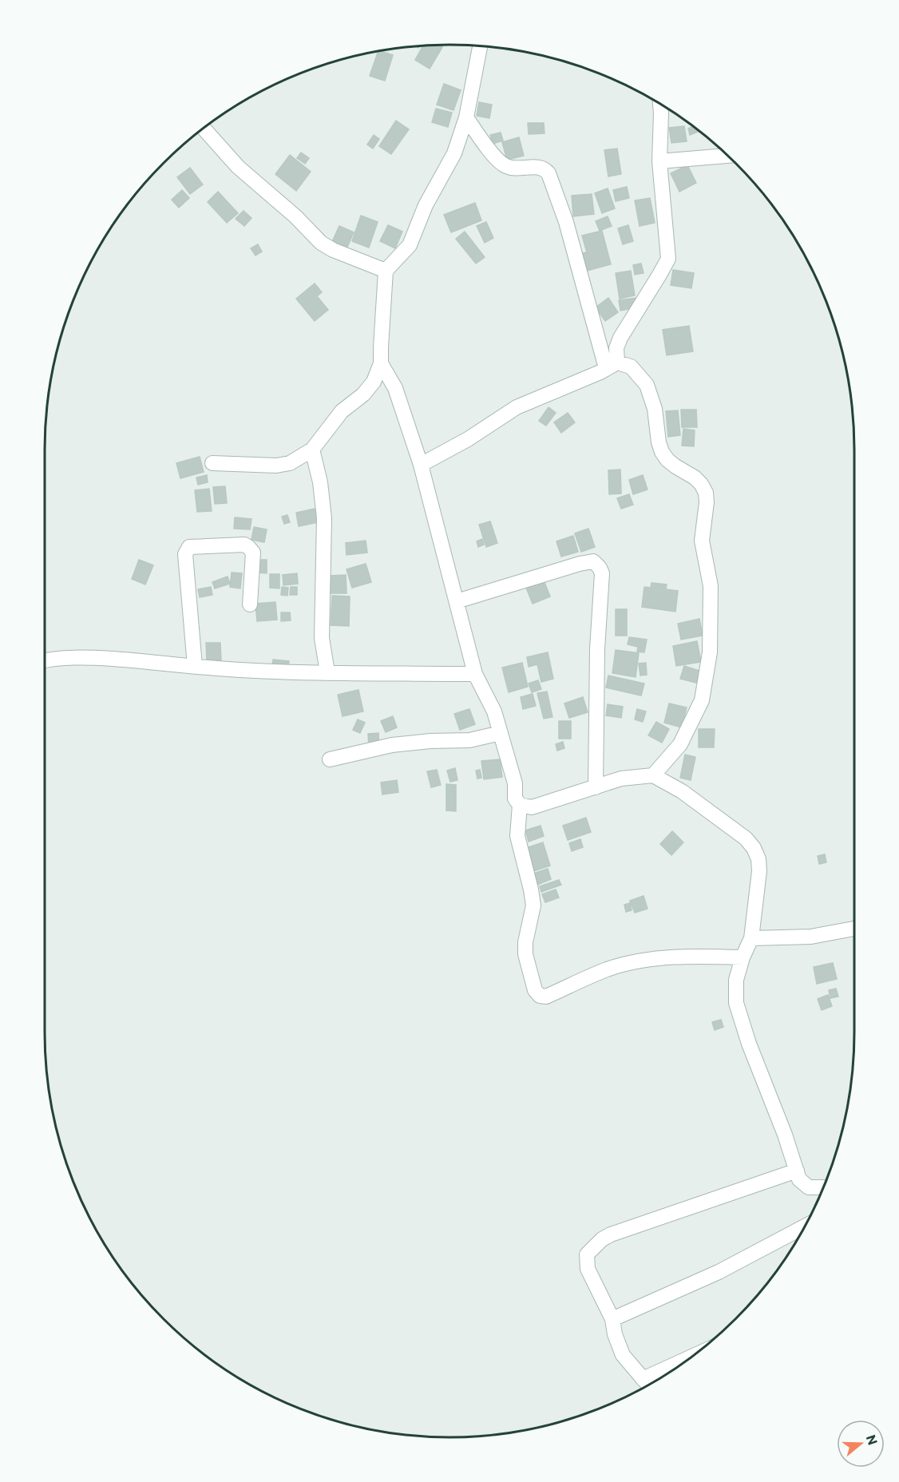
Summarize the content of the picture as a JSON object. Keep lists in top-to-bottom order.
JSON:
{
  "north": "right"
}
